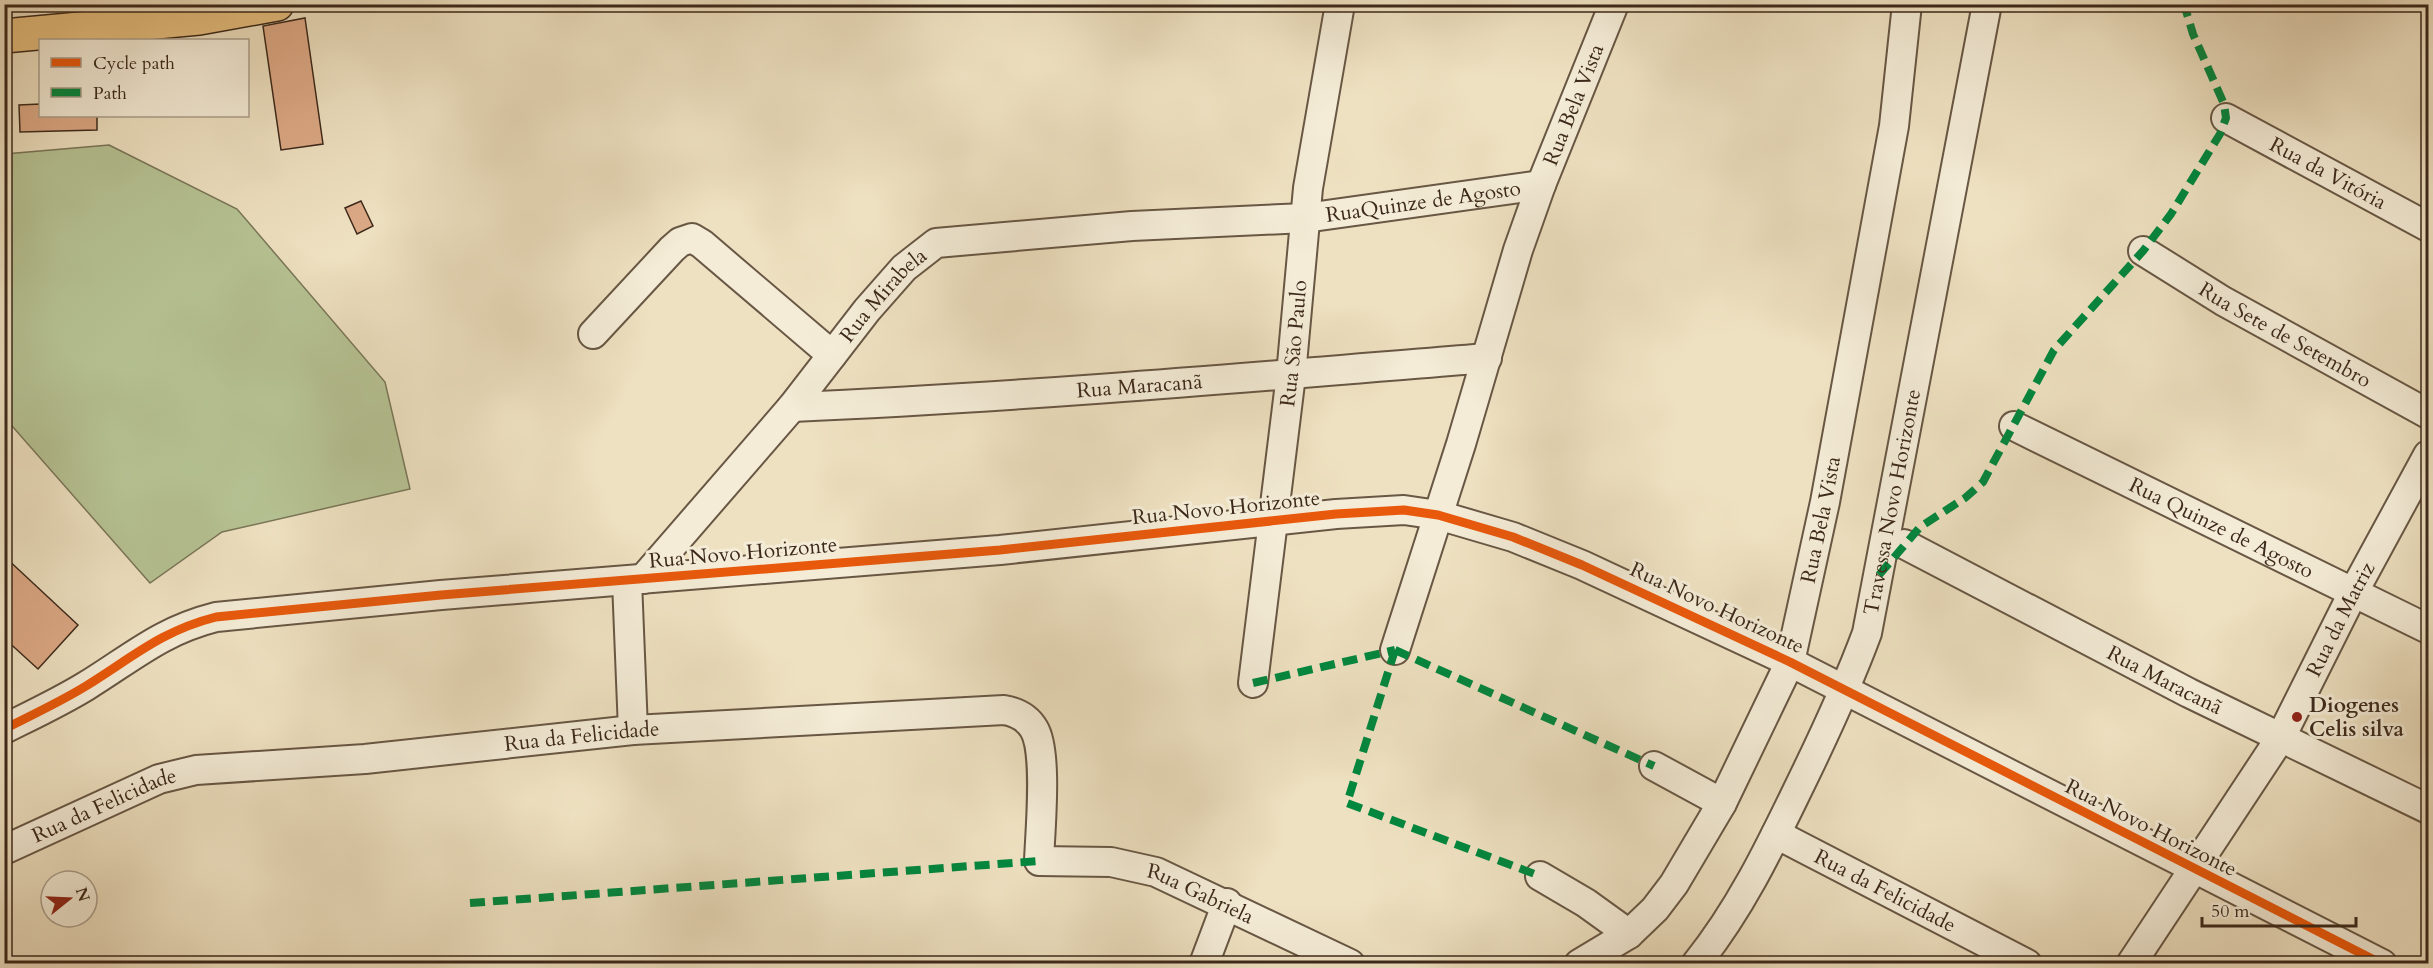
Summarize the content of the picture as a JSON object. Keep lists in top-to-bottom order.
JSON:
{
  "streets": {
    "street": [
      "Rua Bela Vista",
      "Rua da Vitória",
      "RuaQuinze de Agosto",
      "Rua Mirabela",
      "Rua Sete de Setembro",
      "Rua São Paulo",
      "Rua Maracanã",
      "Travessa Novo Horizonte",
      "Rua Novo Horizonte",
      "Rua Quinze de Agosto",
      "Rua da Matriz",
      "Rua da Felicidade",
      "Rua Gabriela"
    ]
  },
  "crossings": [
    ["Rua Bela Vista", "RuaQuinze de Agosto"],
    ["Rua Bela Vista", "Rua Maracanã"],
    ["Rua Bela Vista", "Rua Novo Horizonte"],
    ["RuaQuinze de Agosto", "Rua Mirabela"],
    ["RuaQuinze de Agosto", "Rua São Paulo"],
    ["Rua Mirabela", "Rua São Paulo"],
    ["Rua Mirabela", "Rua Maracanã"],
    ["Rua Mirabela", "Rua Novo Horizonte"],
    ["Rua São Paulo", "Rua Maracanã"],
    ["Rua São Paulo", "Rua Novo Horizonte"],
    ["Rua Maracanã", "Rua da Matriz"],
    ["Travessa Novo Horizonte", "Rua Novo Horizonte"],
    ["Travessa Novo Horizonte", "Rua da Felicidade"],
    ["Rua Novo Horizonte", "Rua da Matriz"],
    ["Rua Quinze de Agosto", "Rua da Matriz"],
    ["Rua da Felicidade", "Rua Gabriela"]
  ],
  "places": ["Diogenes Celis silva"],
  "legend": ["Cycle path", "Path"],
  "scale_bar": "50 m",
  "north": "right"
}
